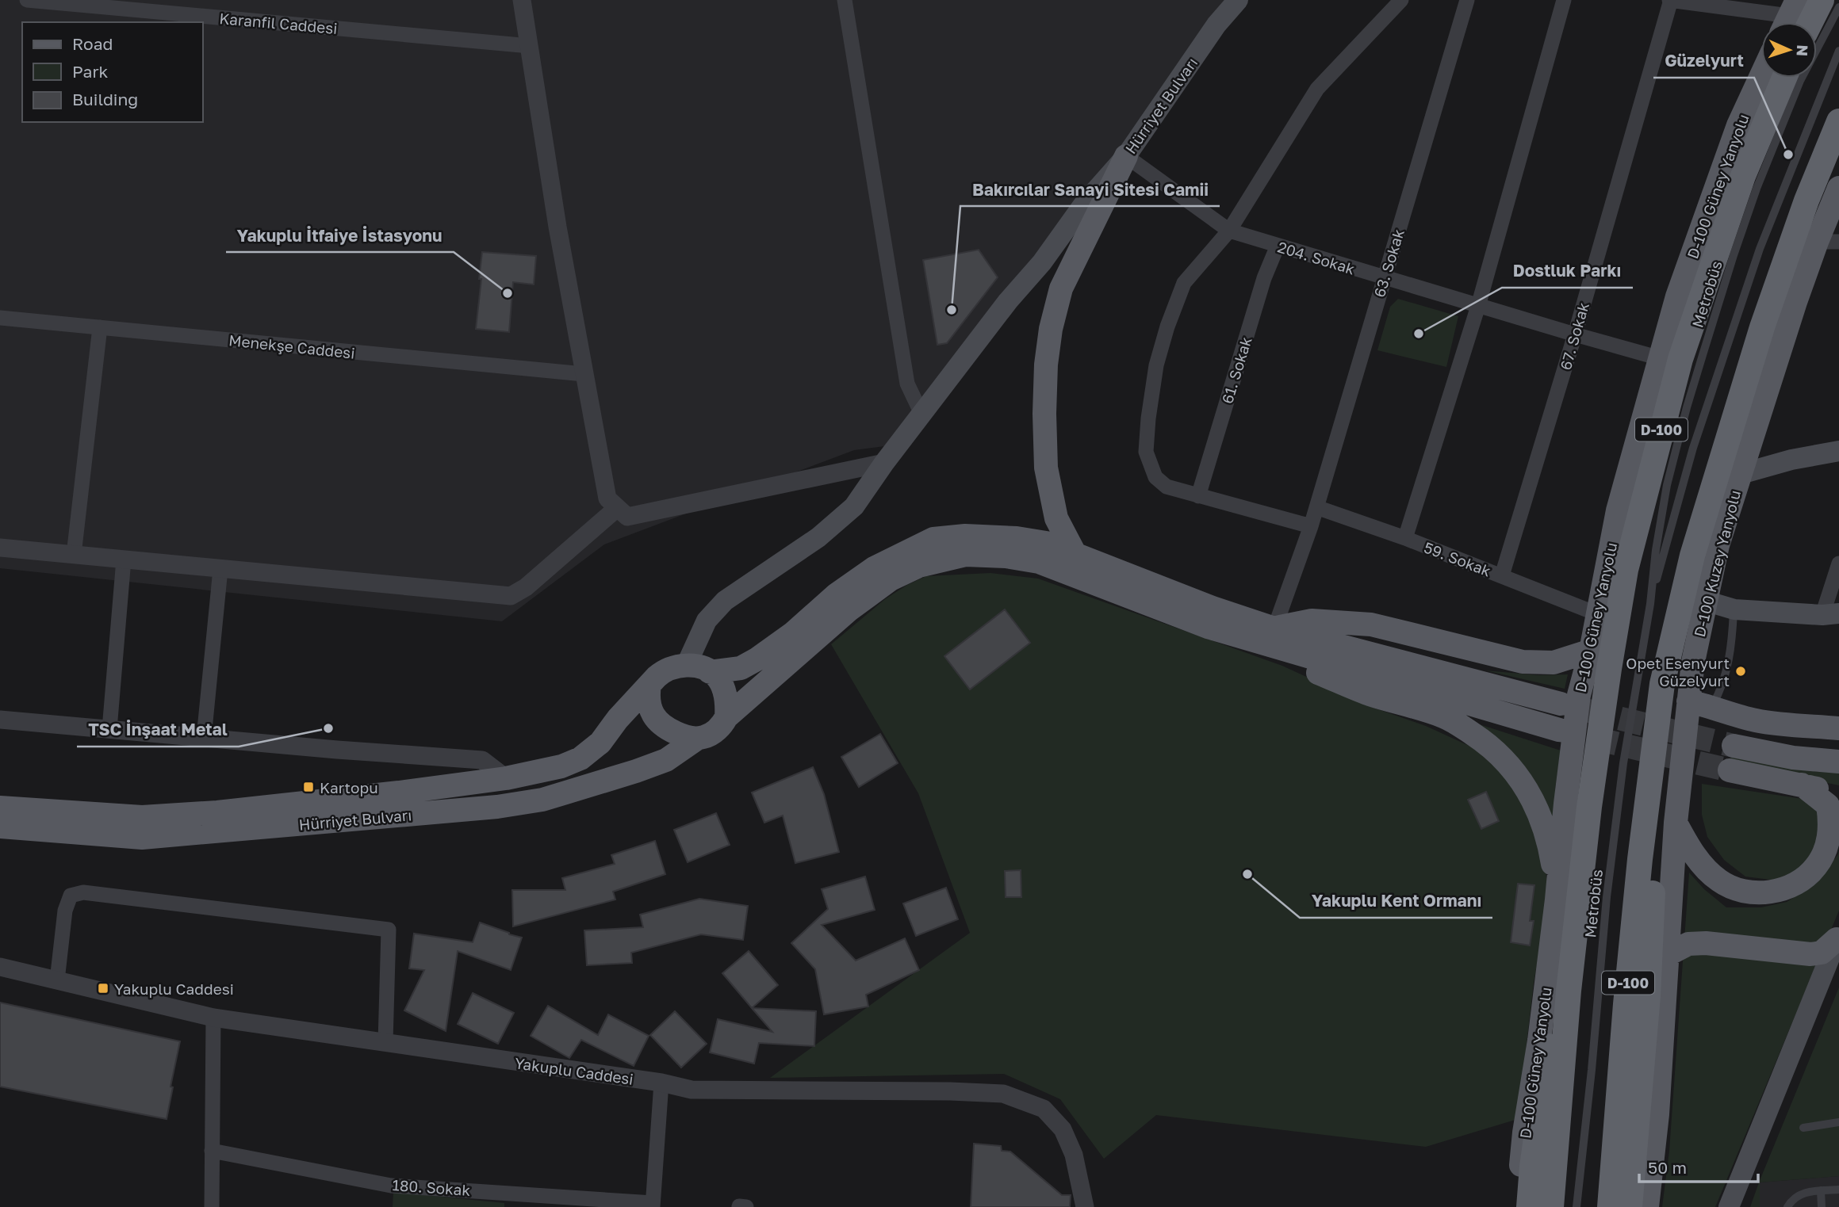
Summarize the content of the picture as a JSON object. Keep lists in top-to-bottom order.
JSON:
{
  "streets": {
    "highway": ["D-100"],
    "main road": ["Hürriyet Bulvarı", "D-100 Güney Yanyolu", "D-100 Kuzey Yanyolu"],
    "street": [
      "Karanfil Caddesi",
      "204. Sokak",
      "63. Sokak",
      "67. Sokak",
      "Menekşe Caddesi",
      "61. Sokak",
      "59. Sokak",
      "Yakuplu Caddesi",
      "180. Sokak"
    ],
    "lane": ["Metrobüs"]
  },
  "crossings": [
    ["Hürriyet Bulvarı", "204. Sokak"],
    ["D-100 Güney Yanyolu", "204. Sokak"],
    ["D-100 Güney Yanyolu", "59. Sokak"],
    ["204. Sokak", "63. Sokak"],
    ["204. Sokak", "67. Sokak"],
    ["204. Sokak", "61. Sokak"],
    ["63. Sokak", "59. Sokak"],
    ["67. Sokak", "59. Sokak"]
  ],
  "places": {
    "other": [
      "Güzelyurt",
      "Yakuplu İtfaiye İstasyonu",
      "Bakırcılar Sanayi Sitesi Camii",
      "Dostluk Parkı",
      "Opet Esenyurt Güzelyurt",
      "TSC İnşaat Metal",
      "Yakuplu Kent Ormanı"
    ],
    "transit": ["Kartopu", "Yakuplu Caddesi"]
  },
  "legend": ["Road", "Park", "Building"],
  "scale_bar": "50 m",
  "north": "right"
}
